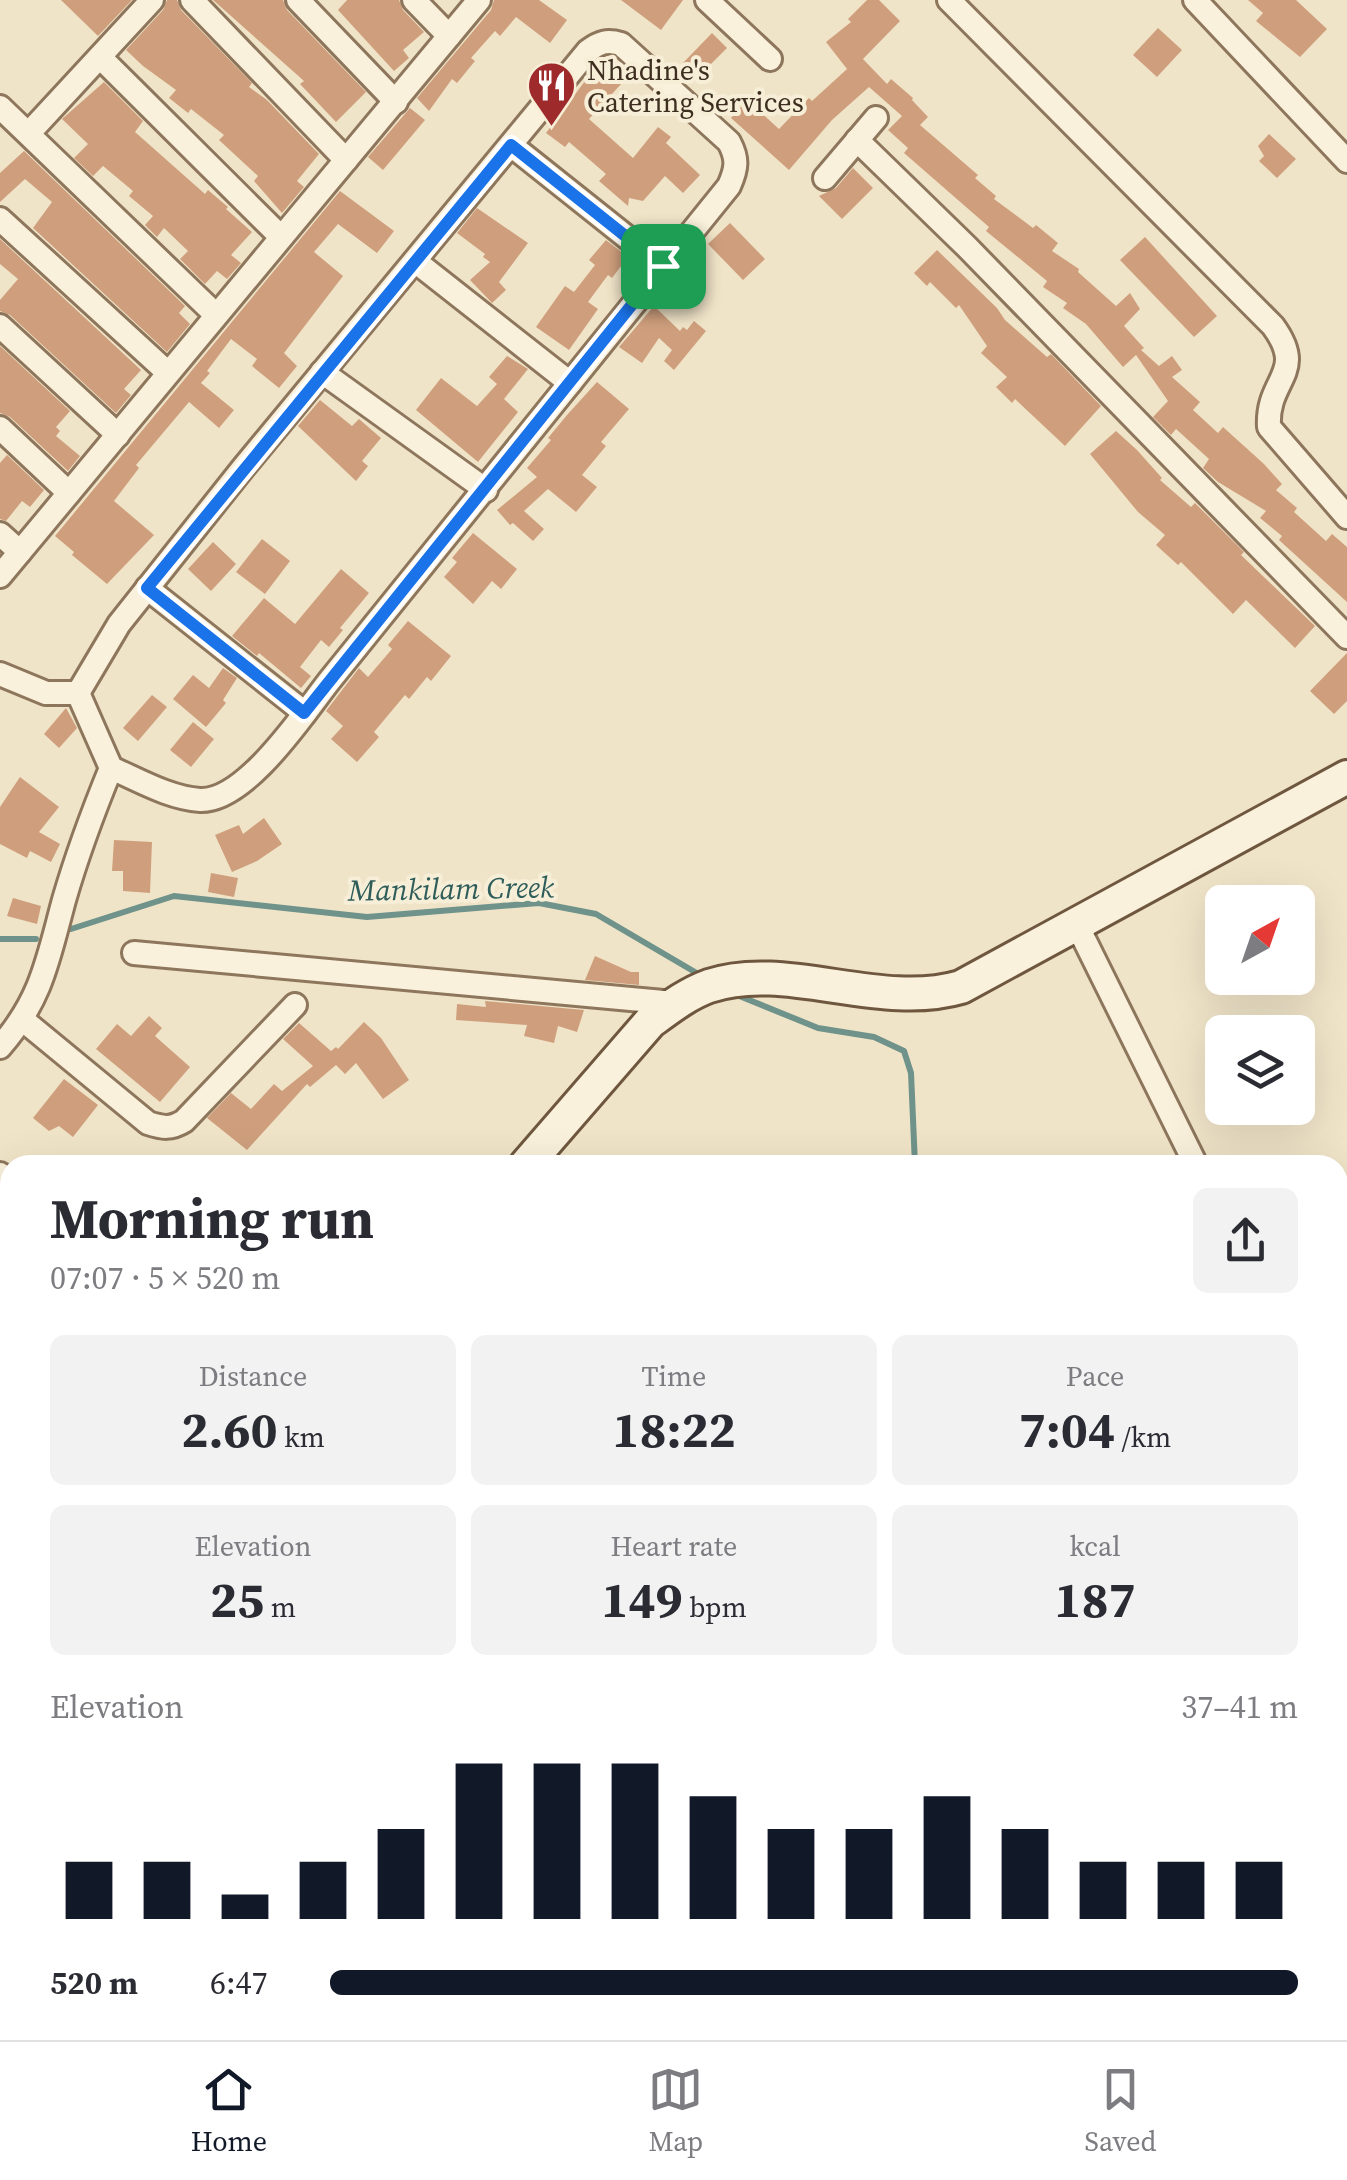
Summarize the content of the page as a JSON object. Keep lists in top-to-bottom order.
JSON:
{
  "water": ["Mankilam Creek"],
  "places": {
    "restaurant": ["Nhadine's Catering Services"]
  },
  "north": "top right",
  "page": {
    "heading": ["Morning run", "07:07 · 5 × 520 m"],
    "stats": [
      ["Distance", "2.60 km"],
      ["Time", "18:22"],
      ["Pace", "7:04 /km"],
      ["Elevation", "25 m"],
      ["Heart rate", "149 bpm"],
      ["kcal", "187"]
    ],
    "chart": ["Elevation", "37–41 m"],
    "list": [
      {
        "name": "520 m",
        "note": "6:47"
      }
    ],
    "tabs": ["Home", "Map", "Saved"]
  }
}
